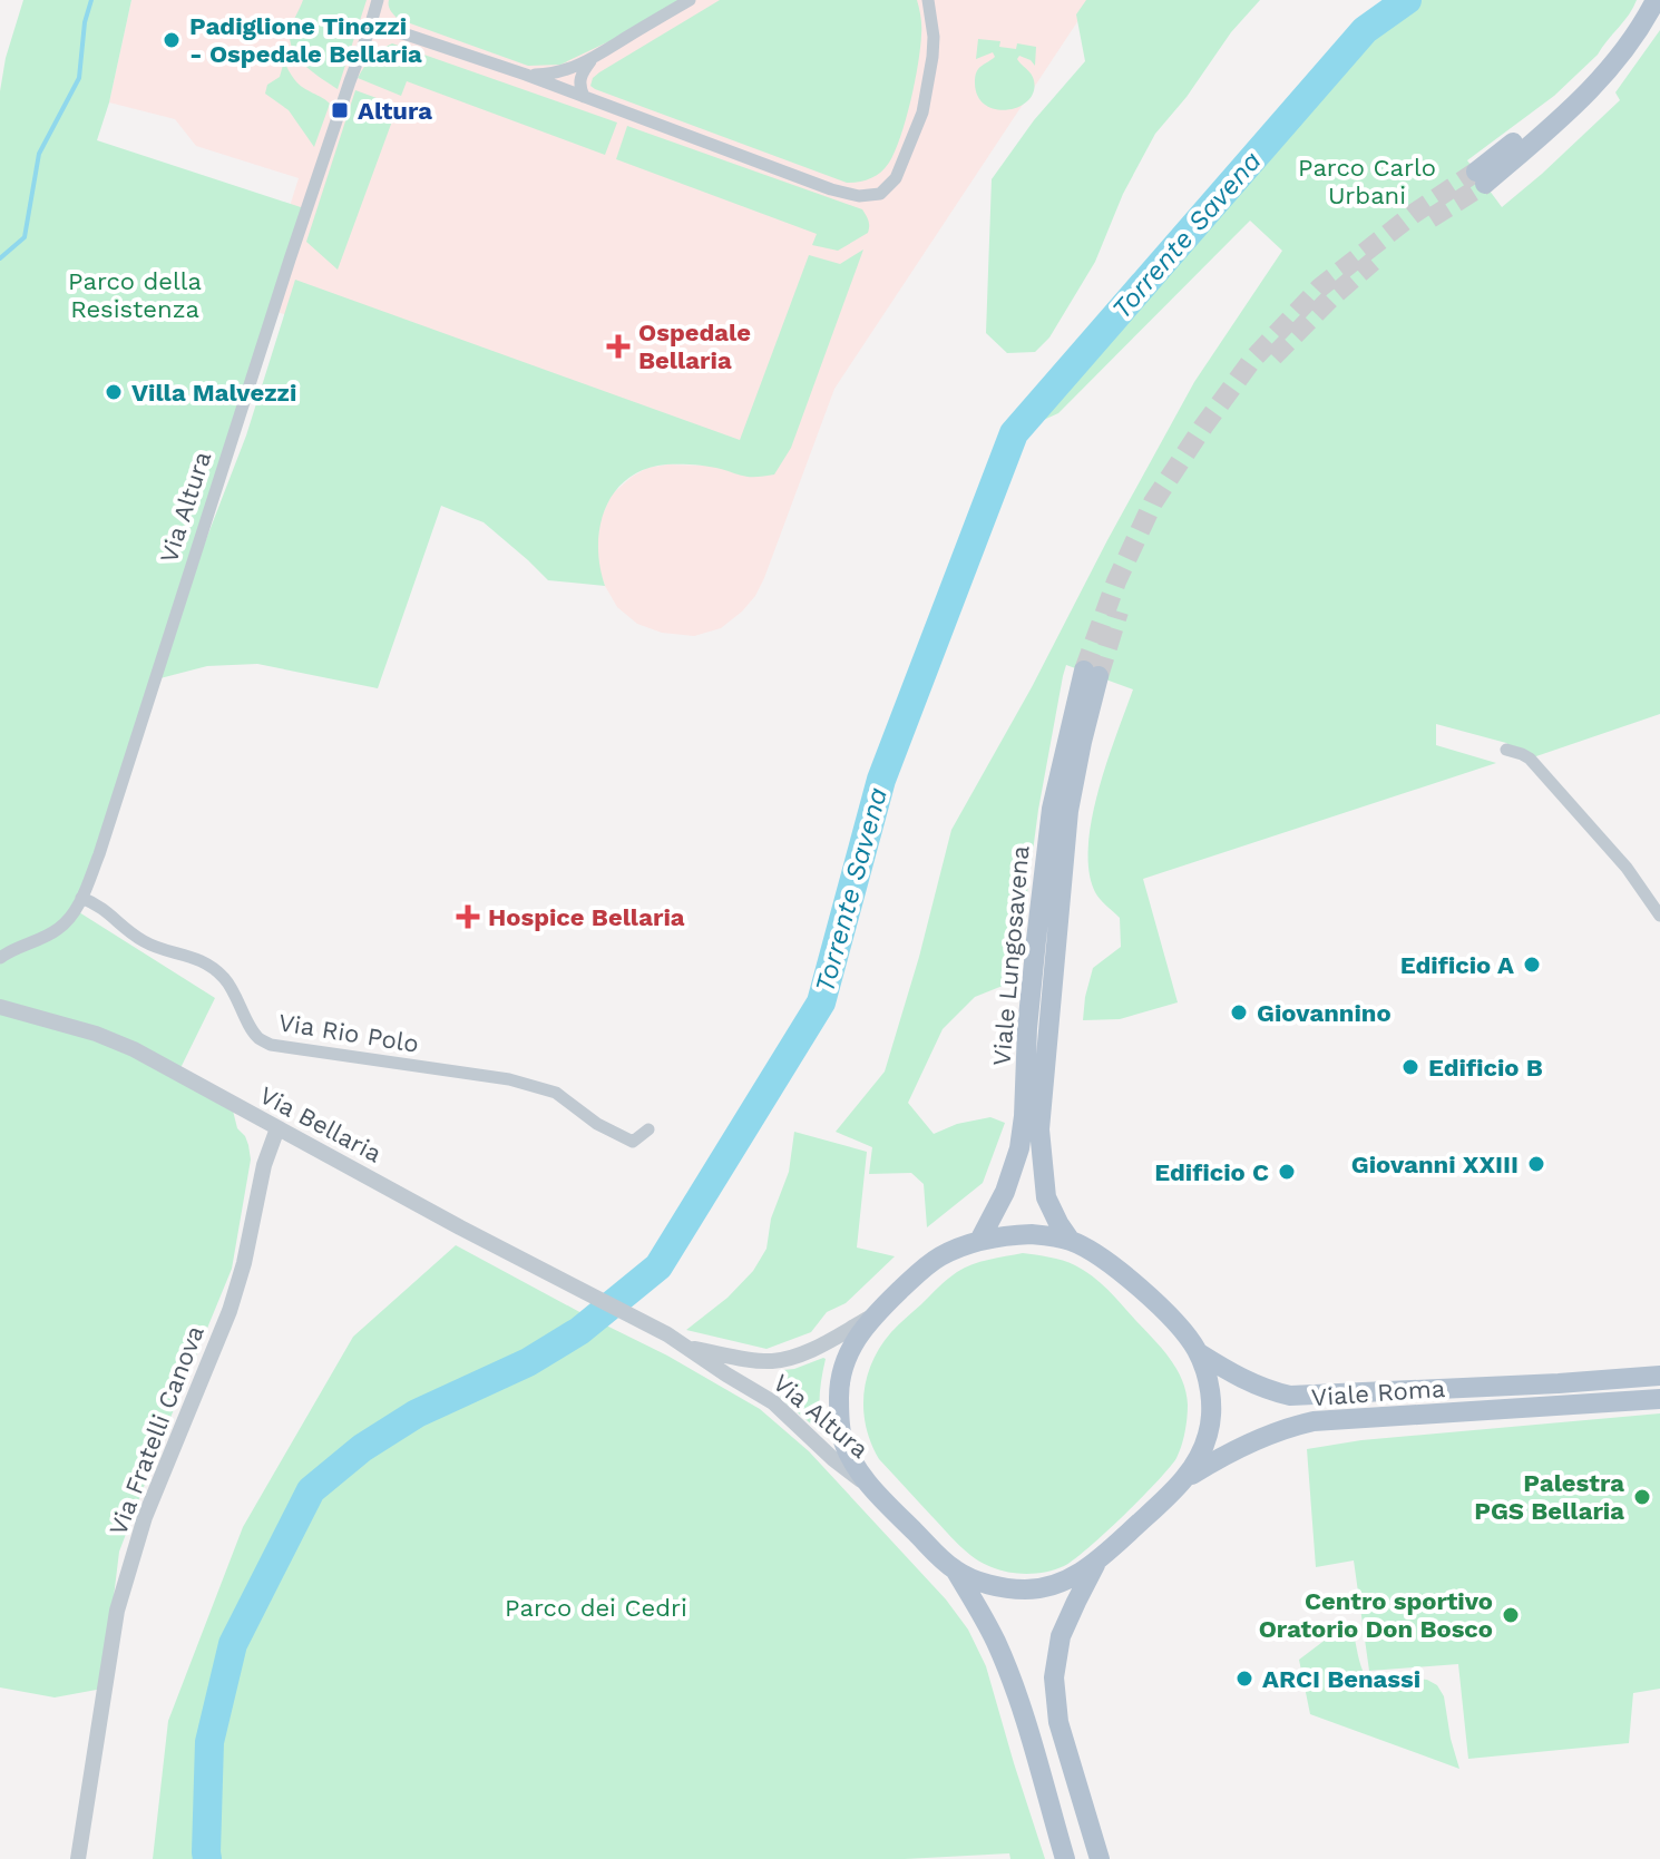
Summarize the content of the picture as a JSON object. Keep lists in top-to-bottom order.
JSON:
{
  "streets": {
    "main road": ["Viale Lungosavena", "Viale Roma"],
    "street": [
      "Via Altura",
      "Via Rio Polo",
      "Via Bellaria",
      "Via Fratelli Canova"
    ]
  },
  "crossings": [
    ["Via Altura", "Via Rio Polo"],
    ["Via Altura", "Via Bellaria"],
    ["Via Bellaria", "Via Fratelli Canova"]
  ],
  "water": ["Torrente Savena"],
  "parks": ["Parco Carlo Urbani", "Parco della Resistenza", "Parco dei Cedri"],
  "places": {
    "other": [
      "Padiglione Tinozzi - Ospedale Bellaria",
      "Villa Malvezzi",
      "Edificio A",
      "Giovannino",
      "Edificio B",
      "Giovanni XXIII",
      "Edificio C",
      "Palestra PGS Bellaria",
      "Centro sportivo Oratorio Don Bosco",
      "ARCI Benassi"
    ],
    "transit": ["Altura"],
    "health": ["Ospedale Bellaria", "Hospice Bellaria"]
  }
}
